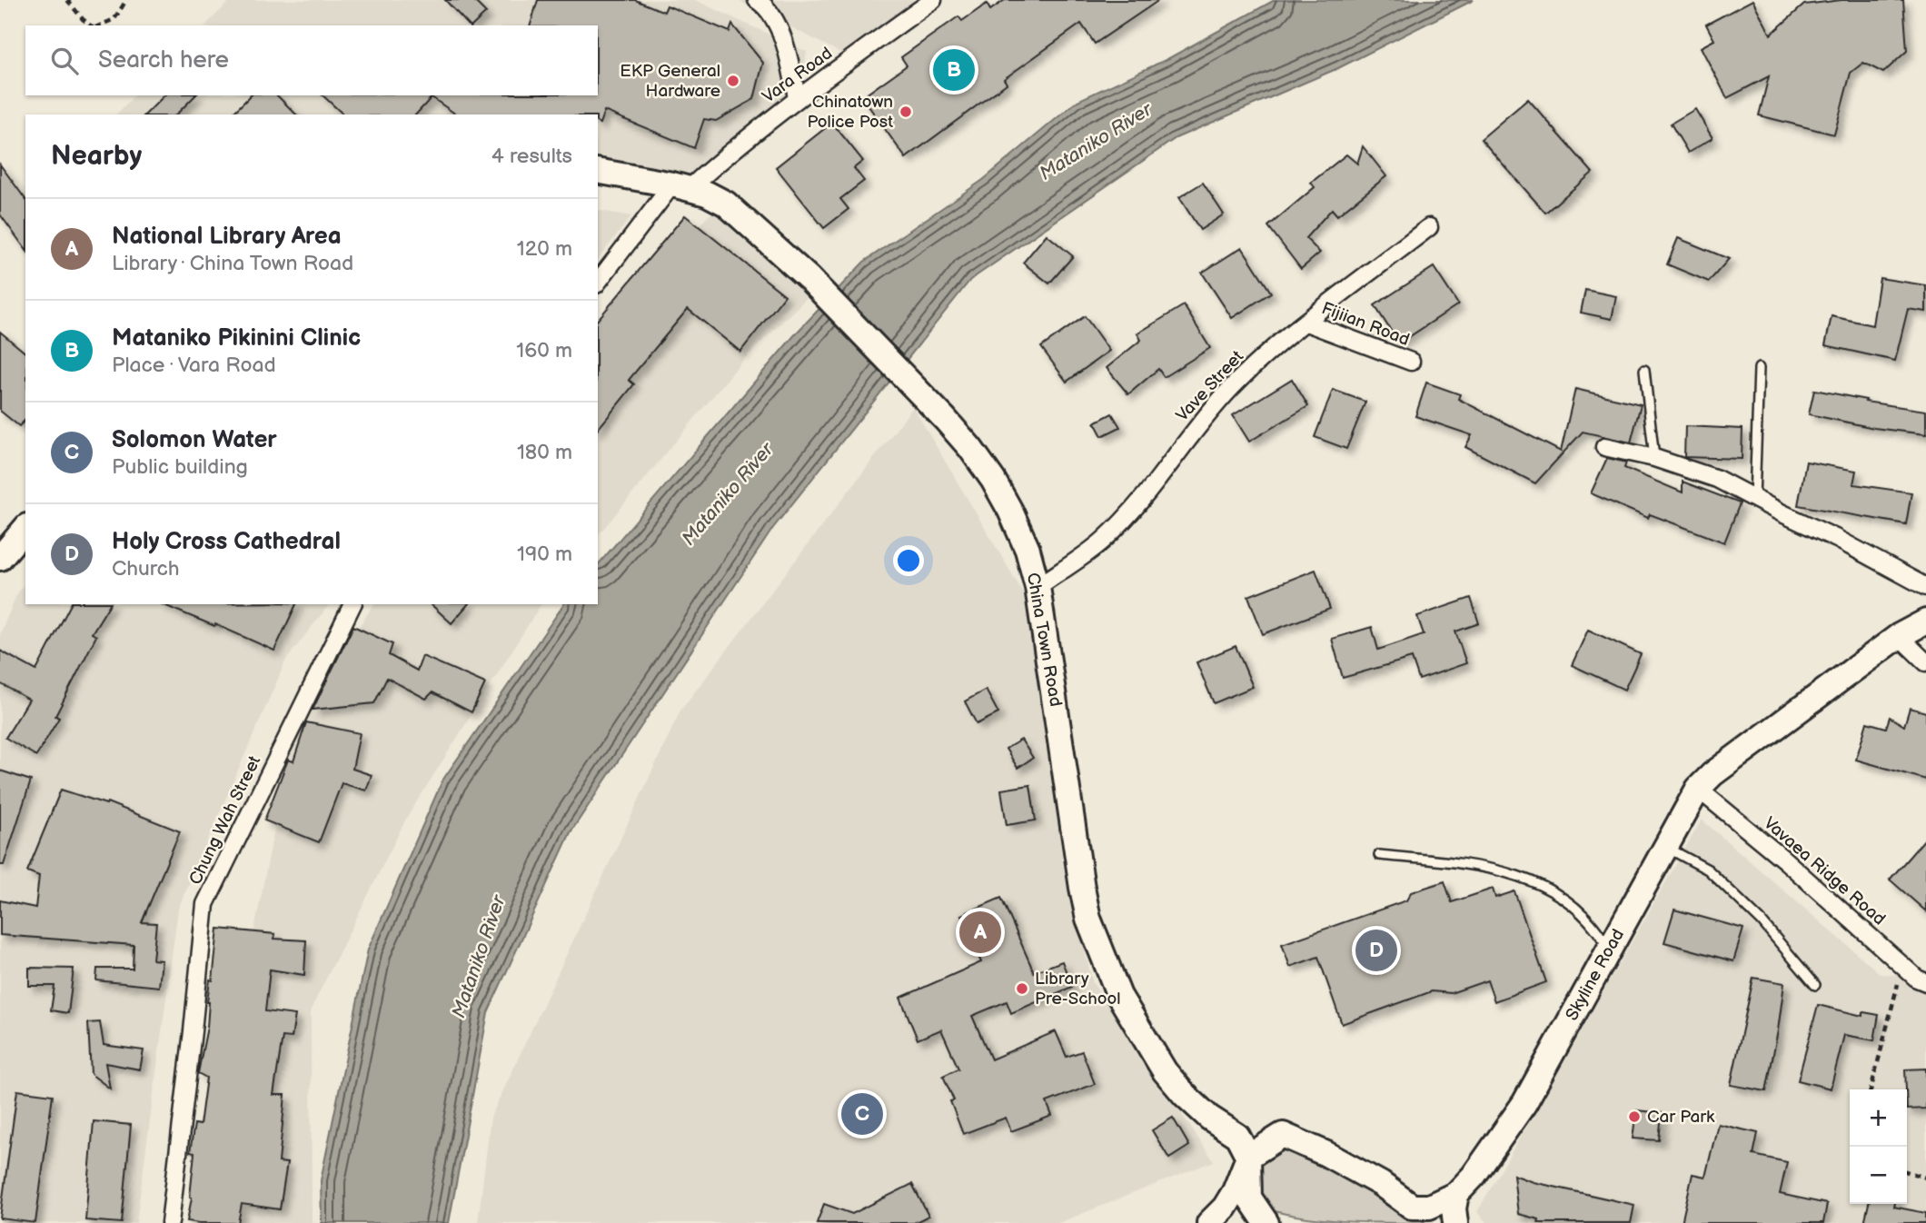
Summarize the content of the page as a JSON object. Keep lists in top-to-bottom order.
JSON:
{
  "streets": {
    "street": [
      "Vara Road",
      "Fijiian Road",
      "Vave Street",
      "China Town Road",
      "Chung Wah Street",
      "Vavaea Ridge Road",
      "Skyline Road"
    ]
  },
  "crossings": [
    ["Vara Road", "China Town Road"],
    ["Fijiian Road", "Vave Street"],
    ["Vave Street", "China Town Road"],
    ["China Town Road", "Skyline Road"],
    ["Vavaea Ridge Road", "Skyline Road"]
  ],
  "water": ["Mataniko River"],
  "places": [
    "EKP General Hardware",
    "Chinatown Police Post",
    "Library Pre-School",
    "Car Park"
  ],
  "page": {
    "search": "Search here",
    "pins": [
      "B",
      "A",
      "D",
      "C"
    ],
    "heading": ["Nearby", "4 results"],
    "list": [
      {
        "mark": "A",
        "name": "National Library Area",
        "note": "Library · China Town Road",
        "value": "120 m"
      },
      {
        "mark": "B",
        "name": "Mataniko Pikinini Clinic",
        "note": "Place · Vara Road",
        "value": "160 m"
      },
      {
        "mark": "C",
        "name": "Solomon Water",
        "note": "Public building",
        "value": "180 m"
      },
      {
        "mark": "D",
        "name": "Holy Cross Cathedral",
        "note": "Church",
        "value": "190 m"
      }
    ],
    "map_buttons": ["+", "−"]
  }
}
